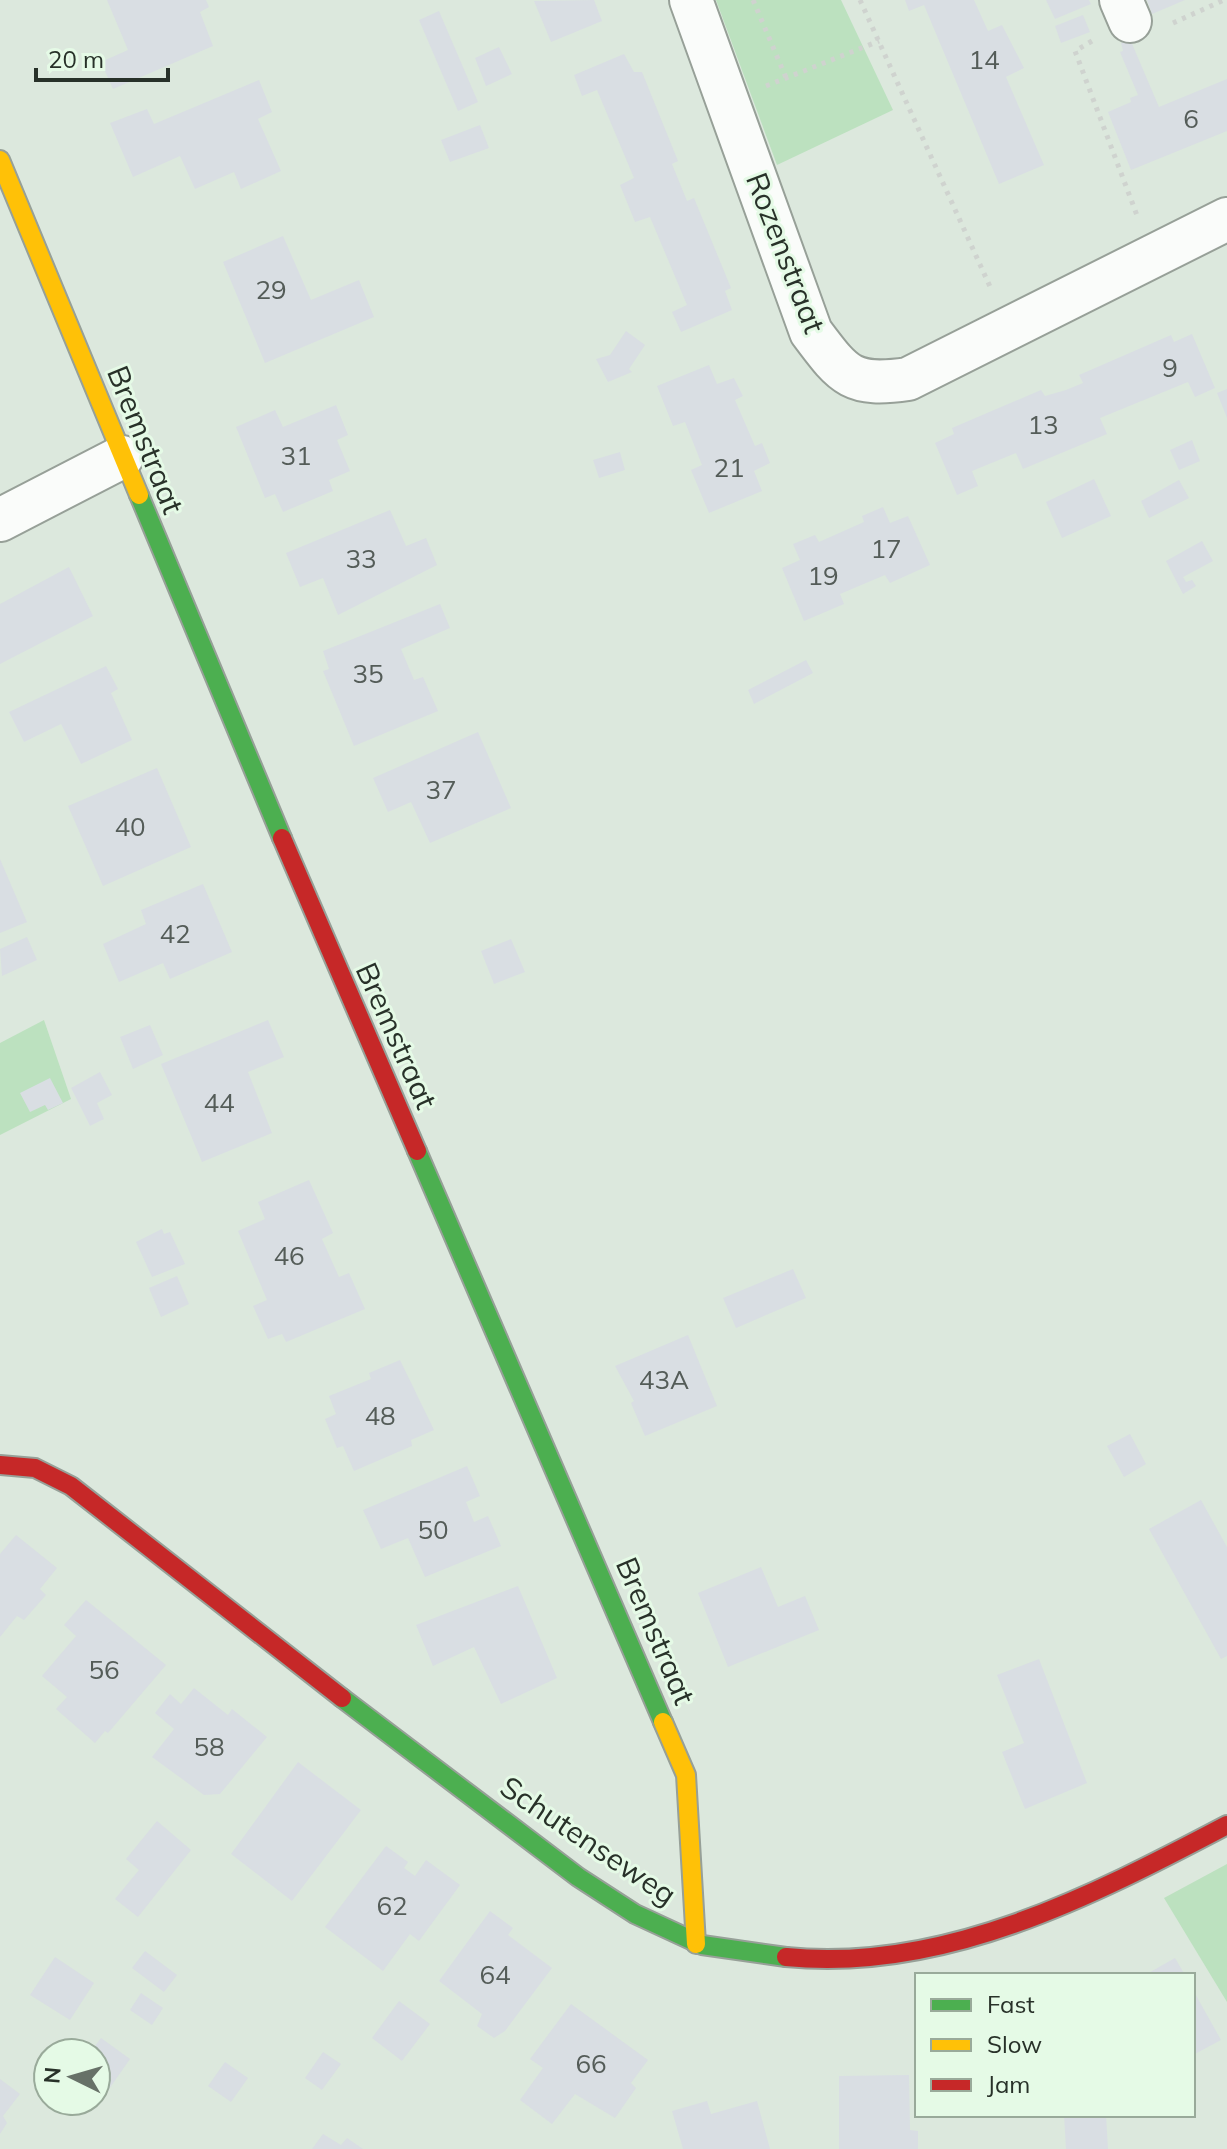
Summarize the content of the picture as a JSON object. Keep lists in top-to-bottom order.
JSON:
{
  "streets": {
    "street": ["Rozenstraat", "Bremstraat", "Schutenseweg"]
  },
  "crossings": [
    ["Bremstraat", "Schutenseweg"]
  ],
  "house_numbers": [
    "14",
    "6",
    "29",
    "9",
    "13",
    "31",
    "21",
    "17",
    "33",
    "19",
    "35",
    "37",
    "40",
    "42",
    "44",
    "46",
    "43A",
    "48",
    "50",
    "56",
    "58",
    "62",
    "64",
    "66"
  ],
  "legend": ["Fast", "Slow", "Jam"],
  "scale_bar": "20 m",
  "north": "left"
}
